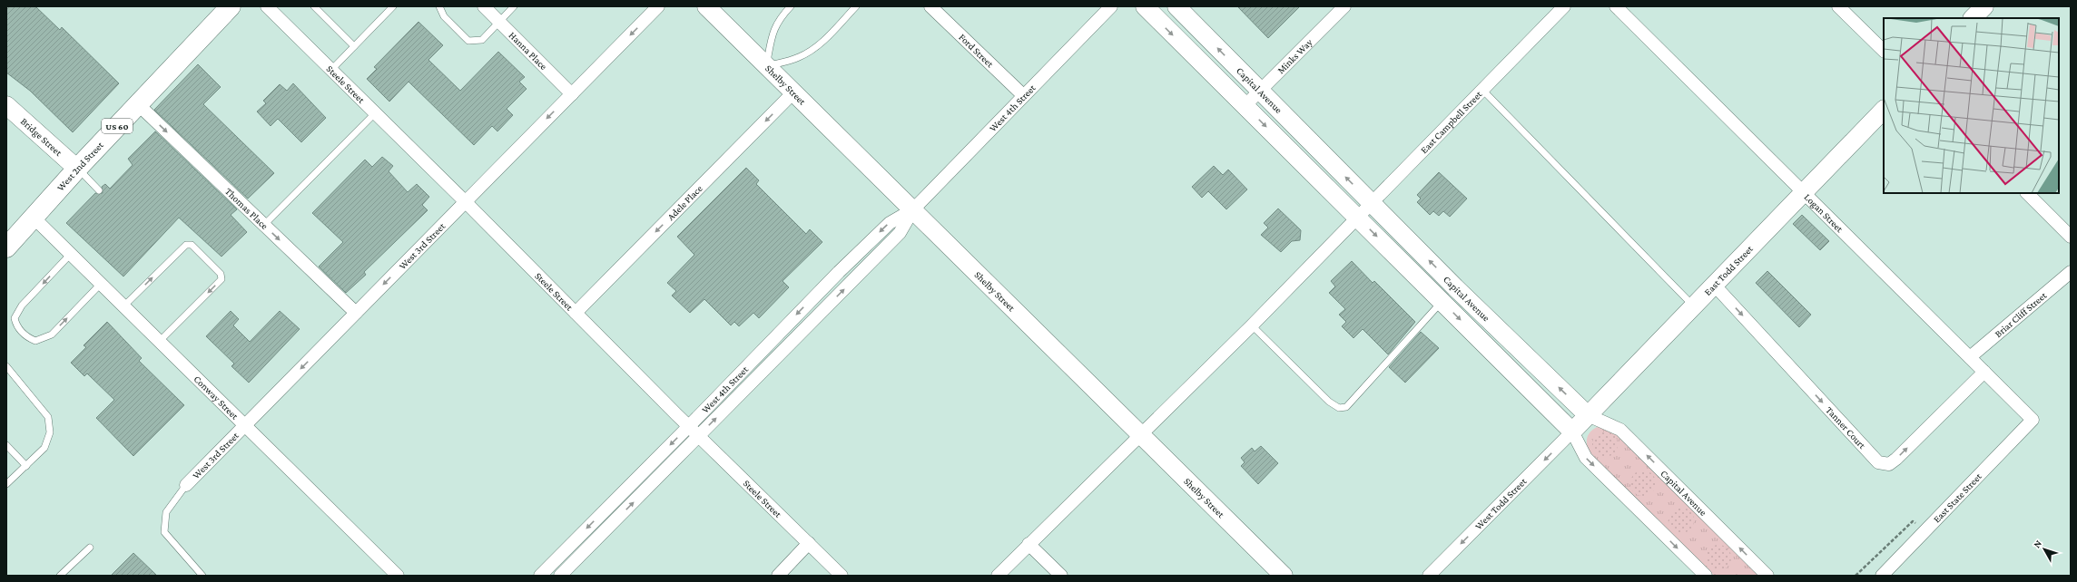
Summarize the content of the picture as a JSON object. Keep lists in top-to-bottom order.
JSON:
{
  "streets": {
    "main road": [
      "Shelby Street",
      "Capital Avenue",
      "US 60",
      "Bridge Street",
      "West 2nd Street",
      "East Todd Street"
    ],
    "street": [
      "Hanna Place",
      "Ford Street",
      "Minks Way",
      "Steele Street",
      "West 4th Street",
      "East Campbell Street",
      "Adele Place",
      "Thomas Place",
      "Logan Street",
      "West 3rd Street",
      "Briar Cliff Street",
      "Conway Street",
      "Tanner Court",
      "East State Street",
      "West Todd Street"
    ]
  },
  "crossings": [
    ["Hanna Place", "West 3rd Street"],
    ["Ford Street", "West 4th Street"],
    ["Minks Way", "Capital Avenue"],
    ["Steele Street", "West 4th Street"],
    ["Steele Street", "Adele Place"],
    ["Steele Street", "West 3rd Street"],
    ["Shelby Street", "West 4th Street"],
    ["Shelby Street", "East Campbell Street"],
    ["Shelby Street", "Adele Place"],
    ["Capital Avenue", "East Campbell Street"],
    ["Capital Avenue", "East Todd Street"],
    ["Capital Avenue", "West Todd Street"],
    ["Bridge Street", "West 2nd Street"],
    ["West 2nd Street", "Thomas Place"],
    ["West 2nd Street", "Conway Street"],
    ["Thomas Place", "West 3rd Street"],
    ["Logan Street", "East Todd Street"],
    ["Logan Street", "Briar Cliff Street"],
    ["Logan Street", "Tanner Court"],
    ["Logan Street", "East State Street"],
    ["West 3rd Street", "Conway Street"],
    ["East Todd Street", "Tanner Court"],
    ["East Todd Street", "West Todd Street"]
  ],
  "one_way": [
    "Adele Place",
    "Thomas Place",
    "West 3rd Street",
    "West Todd Street"
  ],
  "north": "top left"
}
